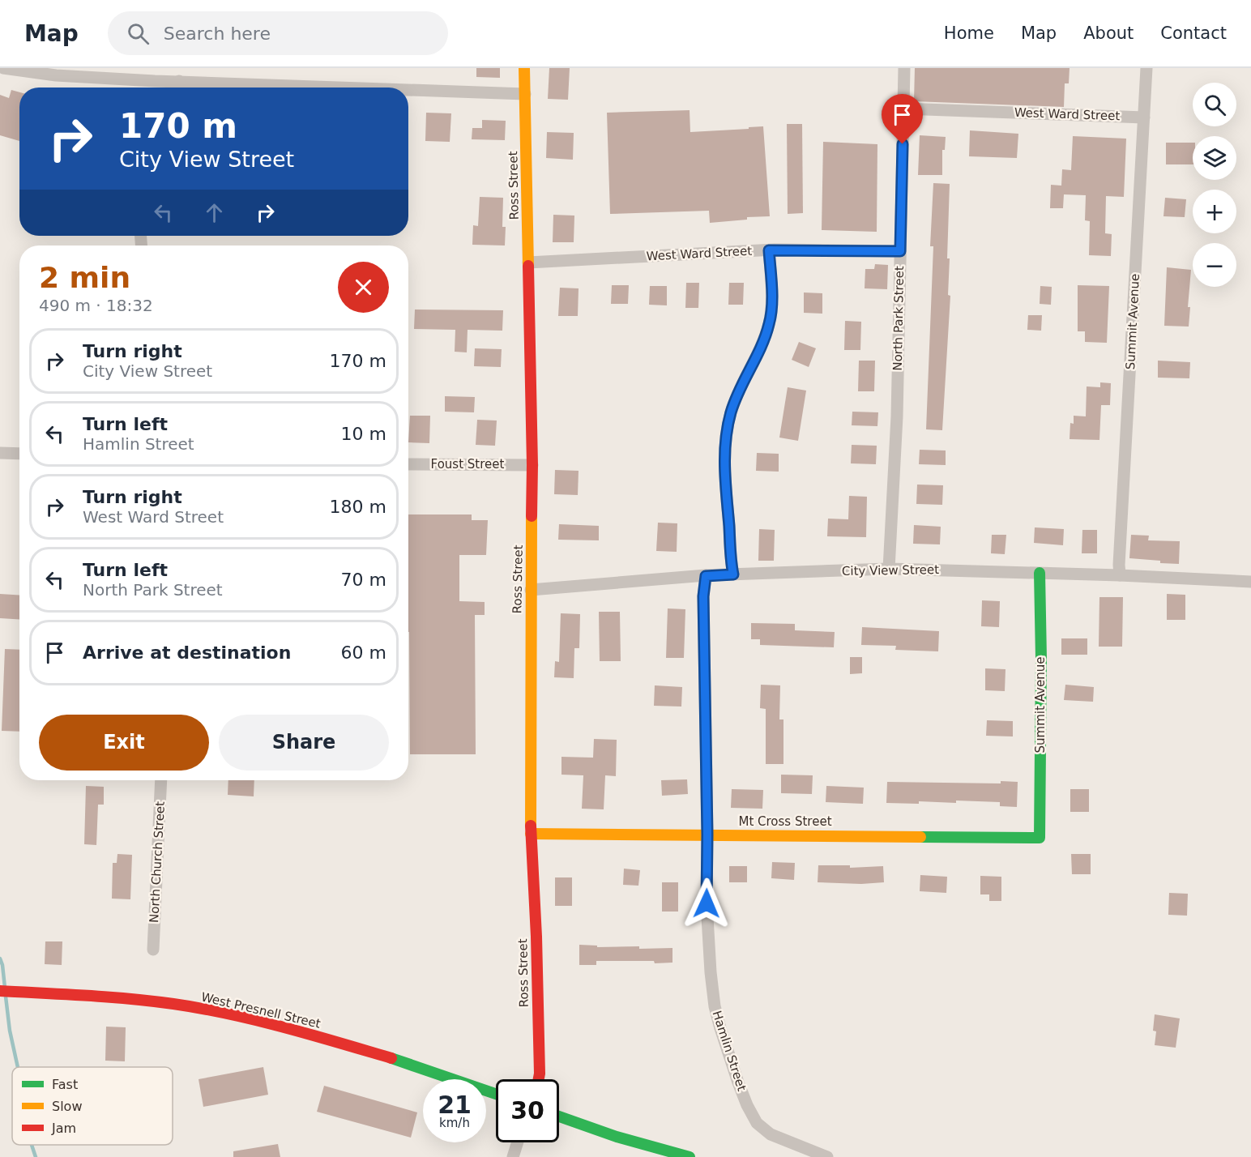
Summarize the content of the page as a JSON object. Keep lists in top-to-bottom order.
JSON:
{
  "streets": {
    "street": [
      "West Ward Street",
      "Ross Street",
      "North Park Street",
      "Summit Avenue",
      "Foust Street",
      "City View Street",
      "Mt Cross Street",
      "North Church Street",
      "West Presnell Street",
      "Hamlin Street"
    ]
  },
  "crossings": [
    ["West Ward Street", "Ross Street"],
    ["West Ward Street", "North Park Street"],
    ["West Ward Street", "Summit Avenue"],
    ["Ross Street", "Foust Street"],
    ["Ross Street", "City View Street"],
    ["Ross Street", "Mt Cross Street"],
    ["North Park Street", "City View Street"],
    ["Summit Avenue", "City View Street"],
    ["Summit Avenue", "Mt Cross Street"],
    ["City View Street", "Hamlin Street"],
    ["Mt Cross Street", "Hamlin Street"]
  ],
  "legend": ["Fast", "Slow", "Jam"],
  "page": {
    "header": "Map",
    "search": "Search here",
    "nav": [
      "Home",
      "Map",
      "About",
      "Contact"
    ],
    "map_buttons": ["+", "−"],
    "turn": ["170 m", "City View Street"],
    "heading": ["2 min", "490 m · 18:32"],
    "list": [
      {
        "name": "Turn right",
        "note": "City View Street",
        "value": "170 m"
      },
      {
        "name": "Turn left",
        "note": "Hamlin Street",
        "value": "10 m"
      },
      {
        "name": "Turn right",
        "note": "West Ward Street",
        "value": "180 m"
      },
      {
        "name": "Turn left",
        "note": "North Park Street",
        "value": "70 m"
      },
      {
        "name": "Arrive at destination",
        "value": "60 m"
      }
    ],
    "buttons": ["Exit", "Share"],
    "speed": "21 km/h",
    "limit": "30"
  }
}
